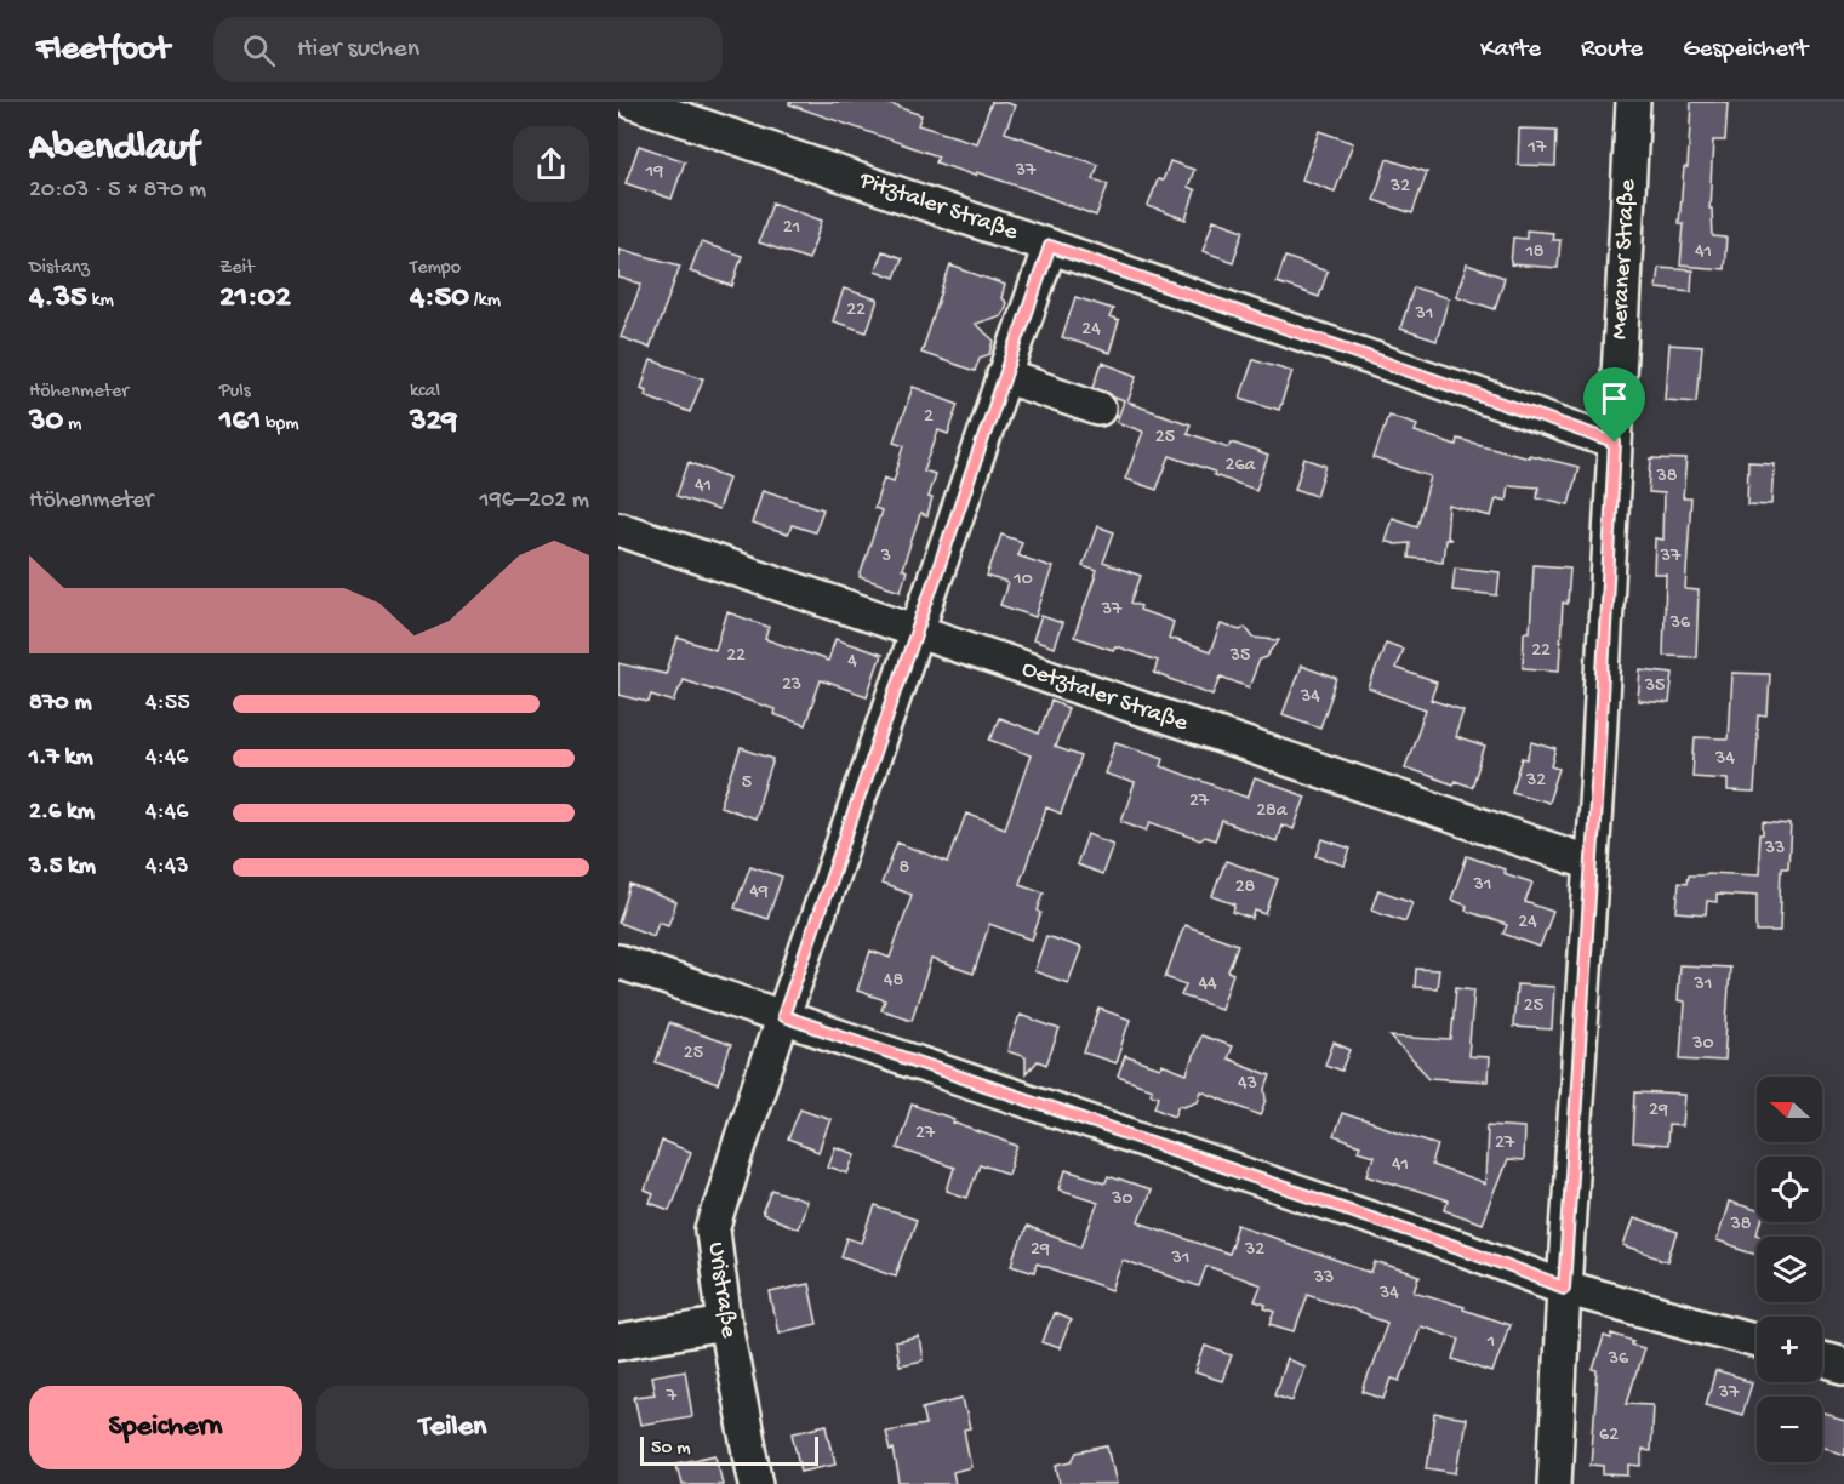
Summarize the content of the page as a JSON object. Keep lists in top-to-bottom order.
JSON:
{
  "streets": {
    "street": [
      "Pitztaler Straße",
      "Meraner Straße",
      "Oetztaler Straße",
      "Uristraße"
    ]
  },
  "crossings": [
    ["Pitztaler Straße", "Meraner Straße"],
    ["Pitztaler Straße", "Uristraße"],
    ["Meraner Straße", "Oetztaler Straße"],
    ["Oetztaler Straße", "Uristraße"]
  ],
  "house_numbers": [
    "17",
    "37",
    "19",
    "32",
    "21",
    "18",
    "41",
    "22",
    "31",
    "24",
    "2",
    "25",
    "26a",
    "38",
    "41",
    "3",
    "37",
    "10",
    "37",
    "36",
    "22",
    "22",
    "35",
    "4",
    "23",
    "35",
    "34",
    "34",
    "32",
    "5",
    "27",
    "28a",
    "33",
    "8",
    "31",
    "28",
    "49",
    "24",
    "48",
    "44",
    "31",
    "25",
    "30",
    "25",
    "43",
    "29",
    "27",
    "27",
    "41",
    "30",
    "38",
    "29",
    "32",
    "31",
    "33",
    "34",
    "1",
    "36",
    "37",
    "7",
    "62"
  ],
  "scale_bar": "50 m",
  "north": "left",
  "page": {
    "header": "Fleetfoot",
    "search": "Hier suchen",
    "nav": ["Karte", "Route", "Gespeichert"],
    "heading": ["Abendlauf", "20:03 · 5 × 870 m"],
    "stats": [
      ["Distanz", "4.35 km"],
      ["Zeit", "21:02"],
      ["Tempo", "4:50 /km"],
      ["Höhenmeter", "30 m"],
      ["Puls", "161 bpm"],
      ["kcal", "329"]
    ],
    "chart": ["Höhenmeter", "196–202 m"],
    "list": [
      {
        "name": "870 m",
        "note": "4:55"
      },
      {
        "name": "1.7 km",
        "note": "4:46"
      },
      {
        "name": "2.6 km",
        "note": "4:46"
      },
      {
        "name": "3.5 km",
        "note": "4:43"
      }
    ],
    "map_buttons": ["+", "−"],
    "buttons": ["Speichern", "Teilen"],
    "scale": "50 m"
  }
}
